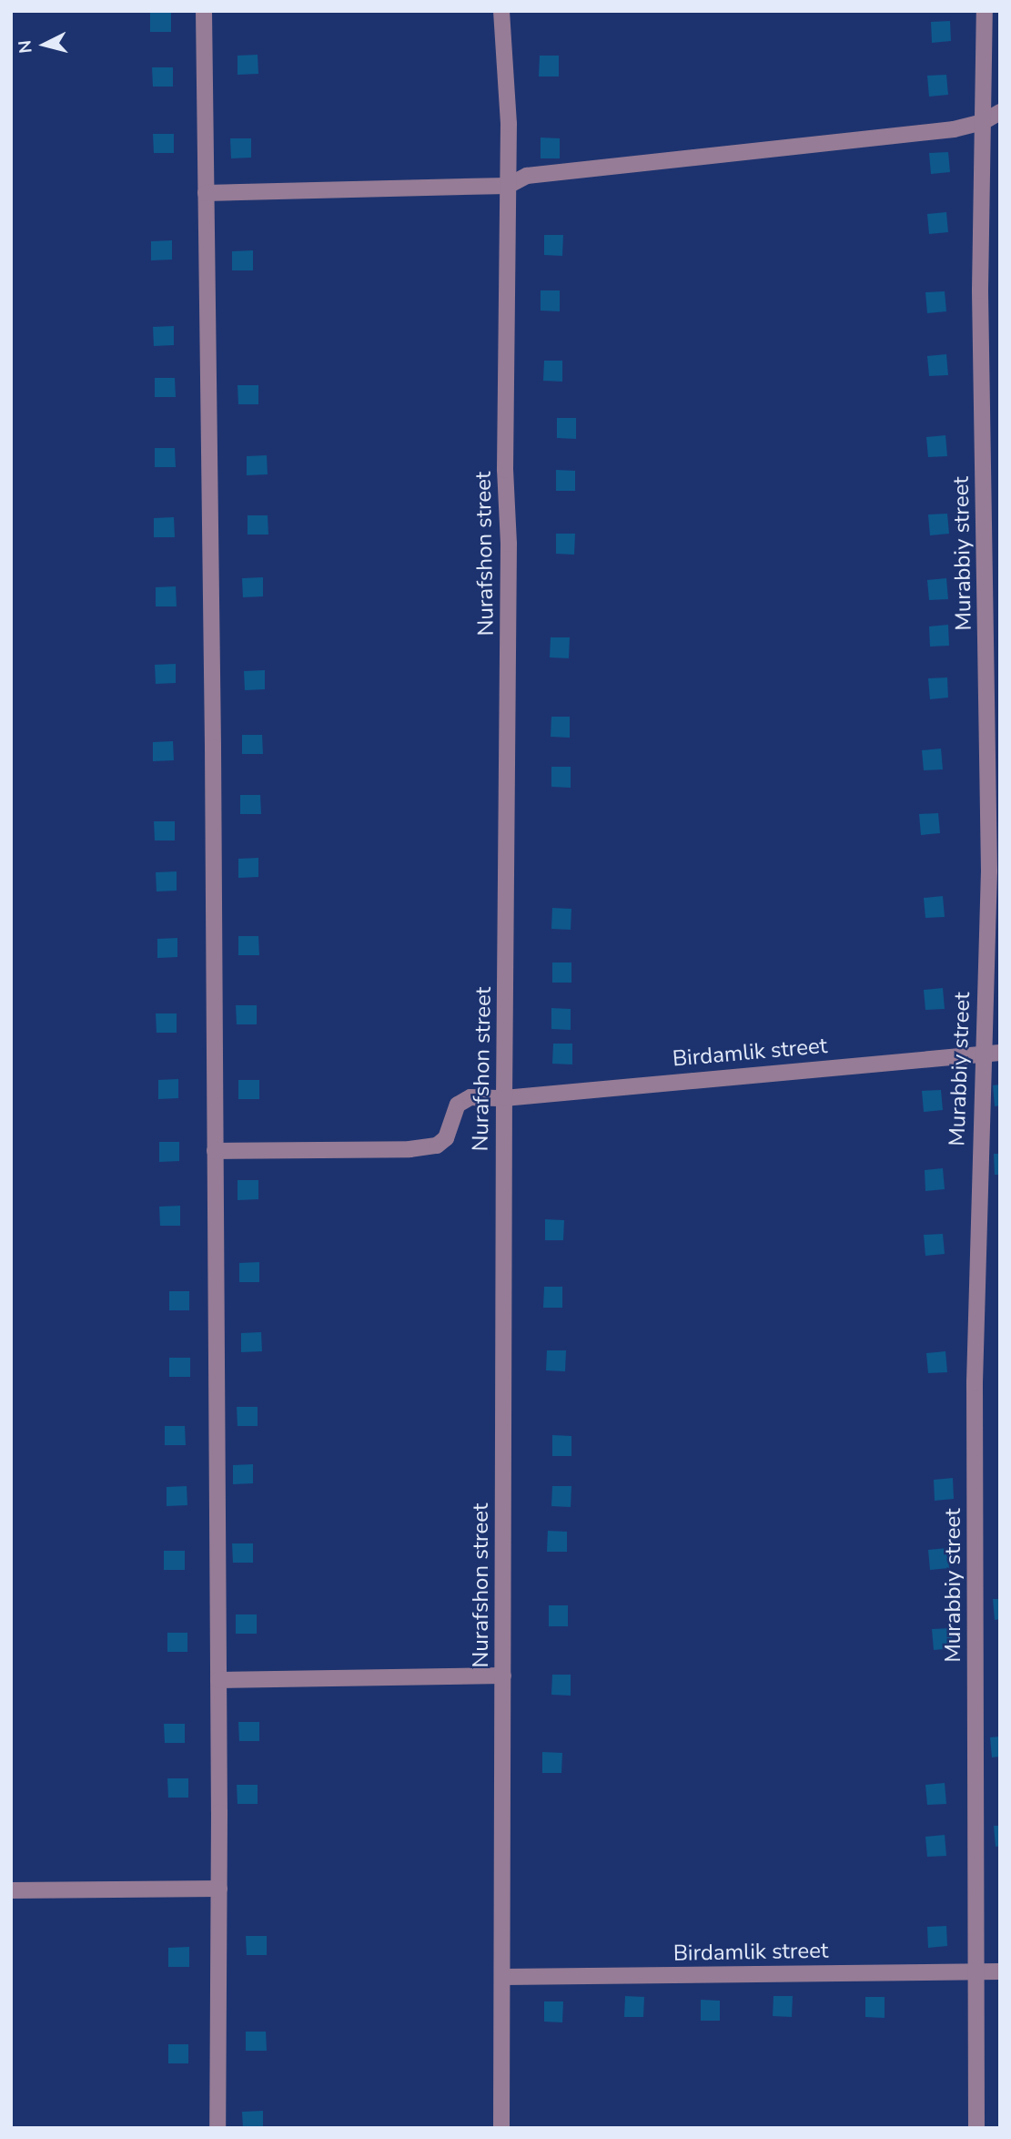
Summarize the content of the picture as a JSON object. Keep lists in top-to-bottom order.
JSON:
{
  "streets": {
    "street": ["Nurafshon street", "Murabbiy street", "Birdamlik street"]
  },
  "crossings": [
    ["Nurafshon street", "Birdamlik street"],
    ["Murabbiy street", "Birdamlik street"]
  ],
  "north": "left"
}
